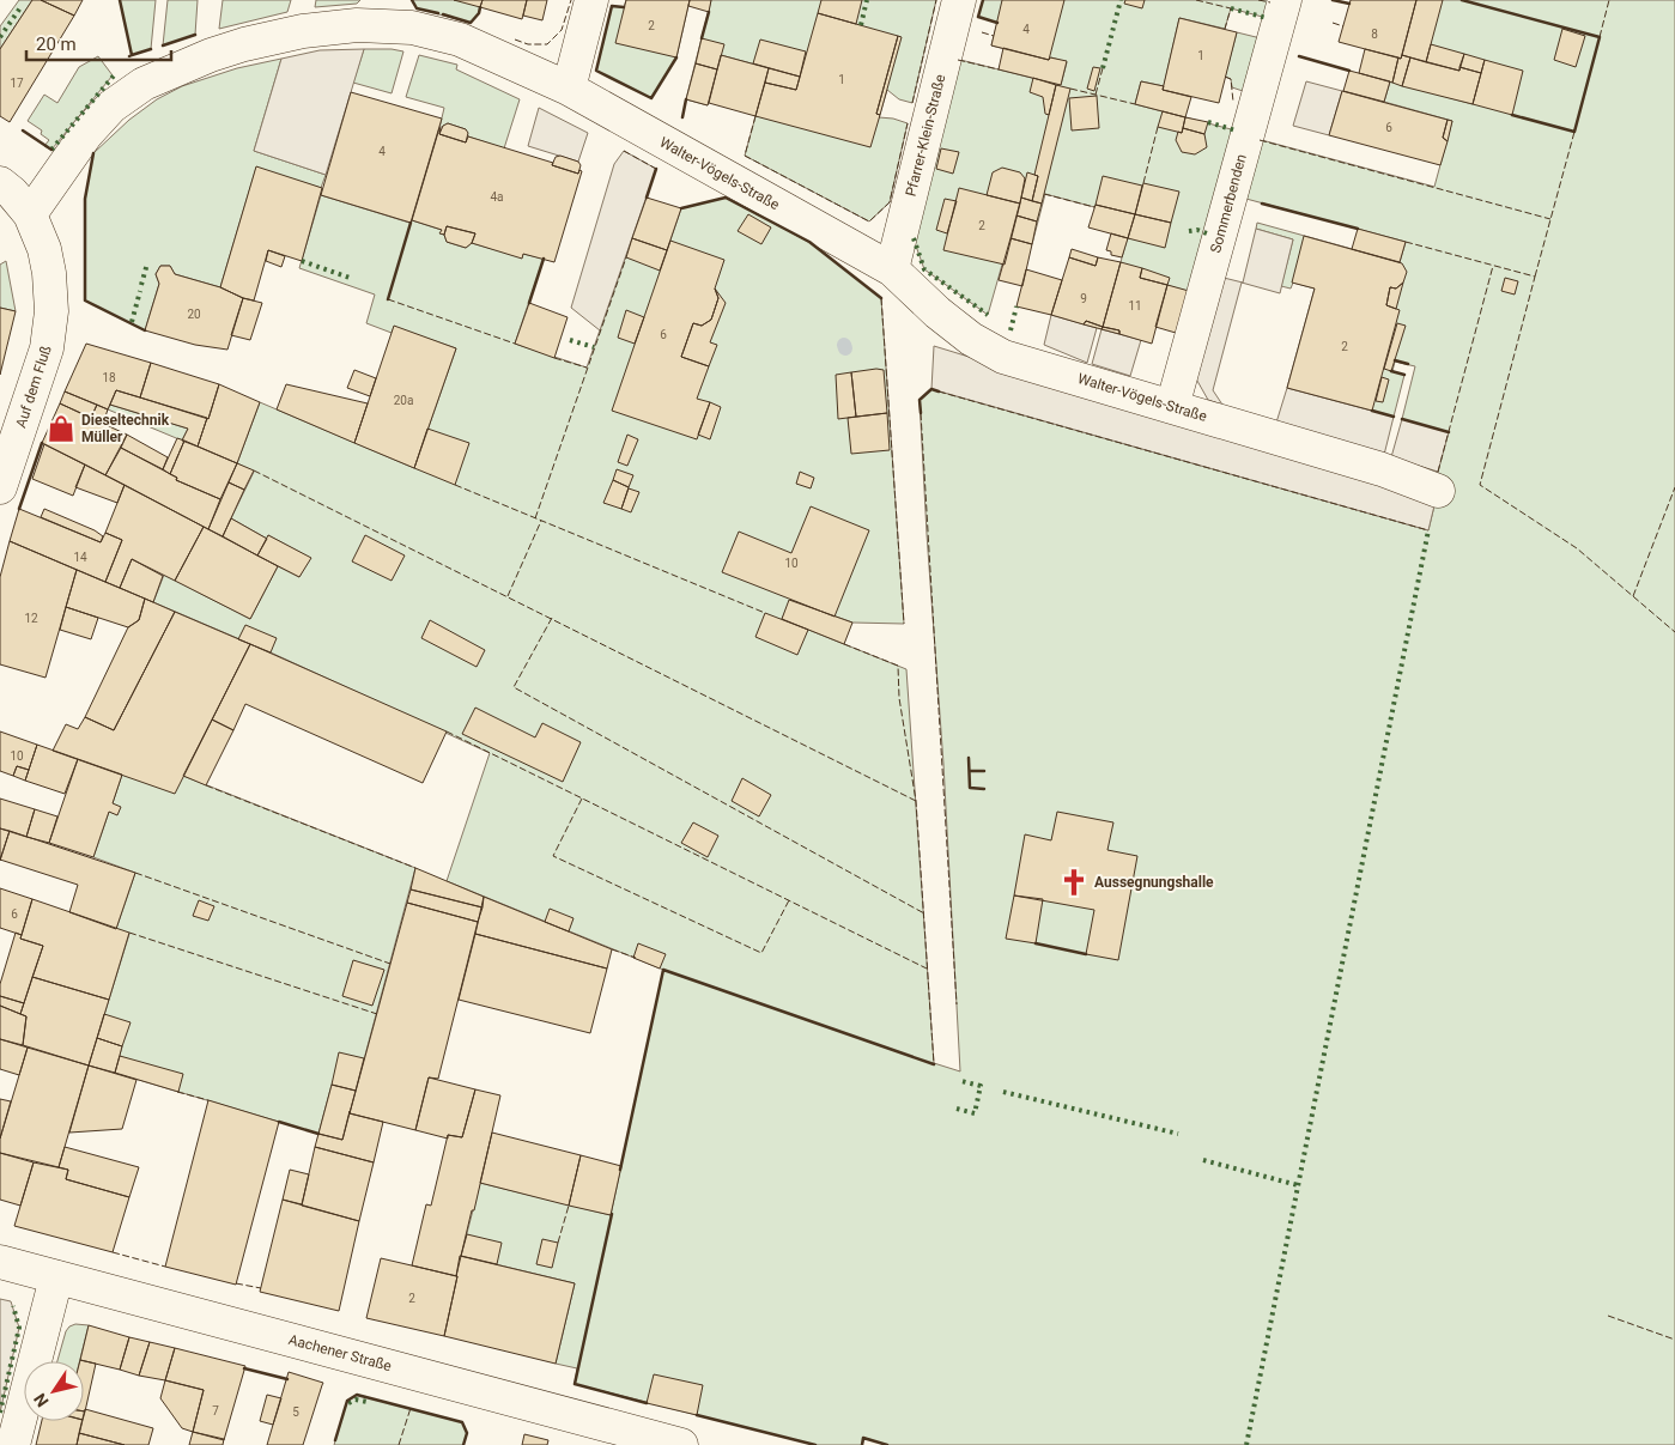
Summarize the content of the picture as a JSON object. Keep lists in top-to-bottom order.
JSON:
{
  "streets": {
    "street": [
      "Pfarrer-Klein-Straße",
      "Walter-Vögels-Straße",
      "Sommerbenden",
      "Auf dem Fluß",
      "Aachener Straße"
    ]
  },
  "crossings": [
    ["Pfarrer-Klein-Straße", "Walter-Vögels-Straße"],
    ["Walter-Vögels-Straße", "Sommerbenden"],
    ["Walter-Vögels-Straße", "Auf dem Fluß"]
  ],
  "places": {
    "shop": ["Dieseltechnik Müller"],
    "church": ["Aussegnungshalle"]
  },
  "house_numbers": [
    "2",
    "4",
    "8",
    "1",
    "1",
    "17",
    "6",
    "4",
    "4a",
    "2",
    "9",
    "11",
    "20",
    "6",
    "2",
    "18",
    "20a",
    "14",
    "10",
    "12",
    "10",
    "6",
    "2",
    "7",
    "5"
  ],
  "scale_bar": "20 m",
  "north": "bottom left"
}
